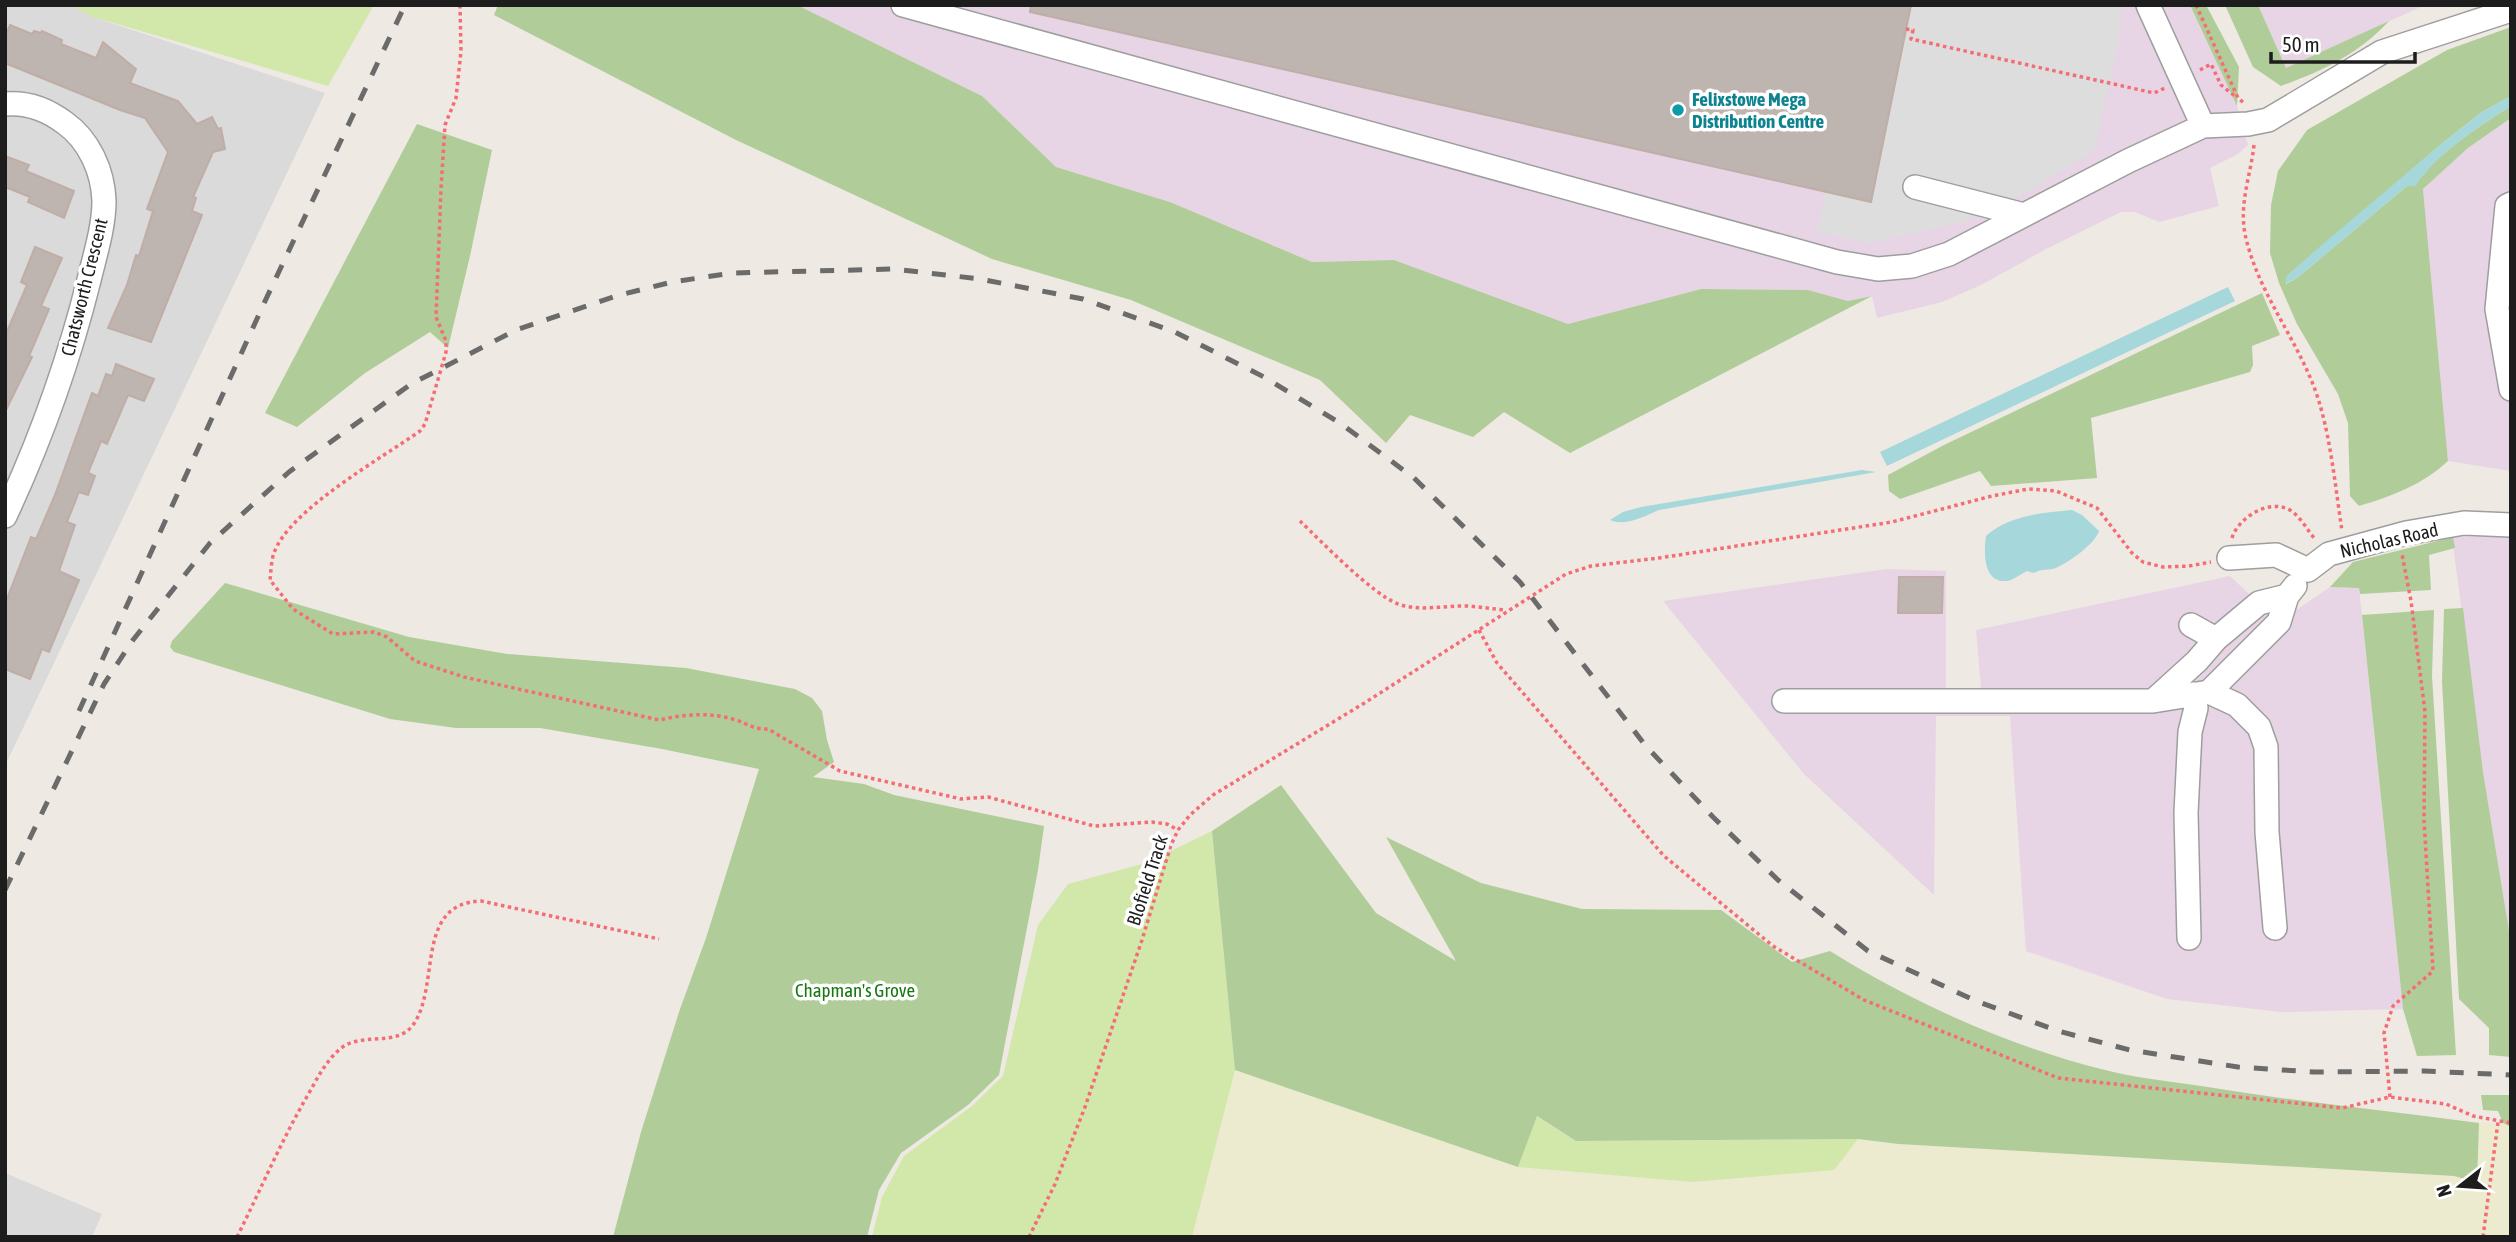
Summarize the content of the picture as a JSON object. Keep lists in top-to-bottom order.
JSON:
{
  "streets": {
    "street": ["Chatsworth Crescent", "Nicholas Road"],
    "path": ["Blofield Track"]
  },
  "parks": ["Chapman's Grove"],
  "places": ["Felixstowe Mega Distribution Centre"],
  "scale_bar": "50 m",
  "north": "left"
}
